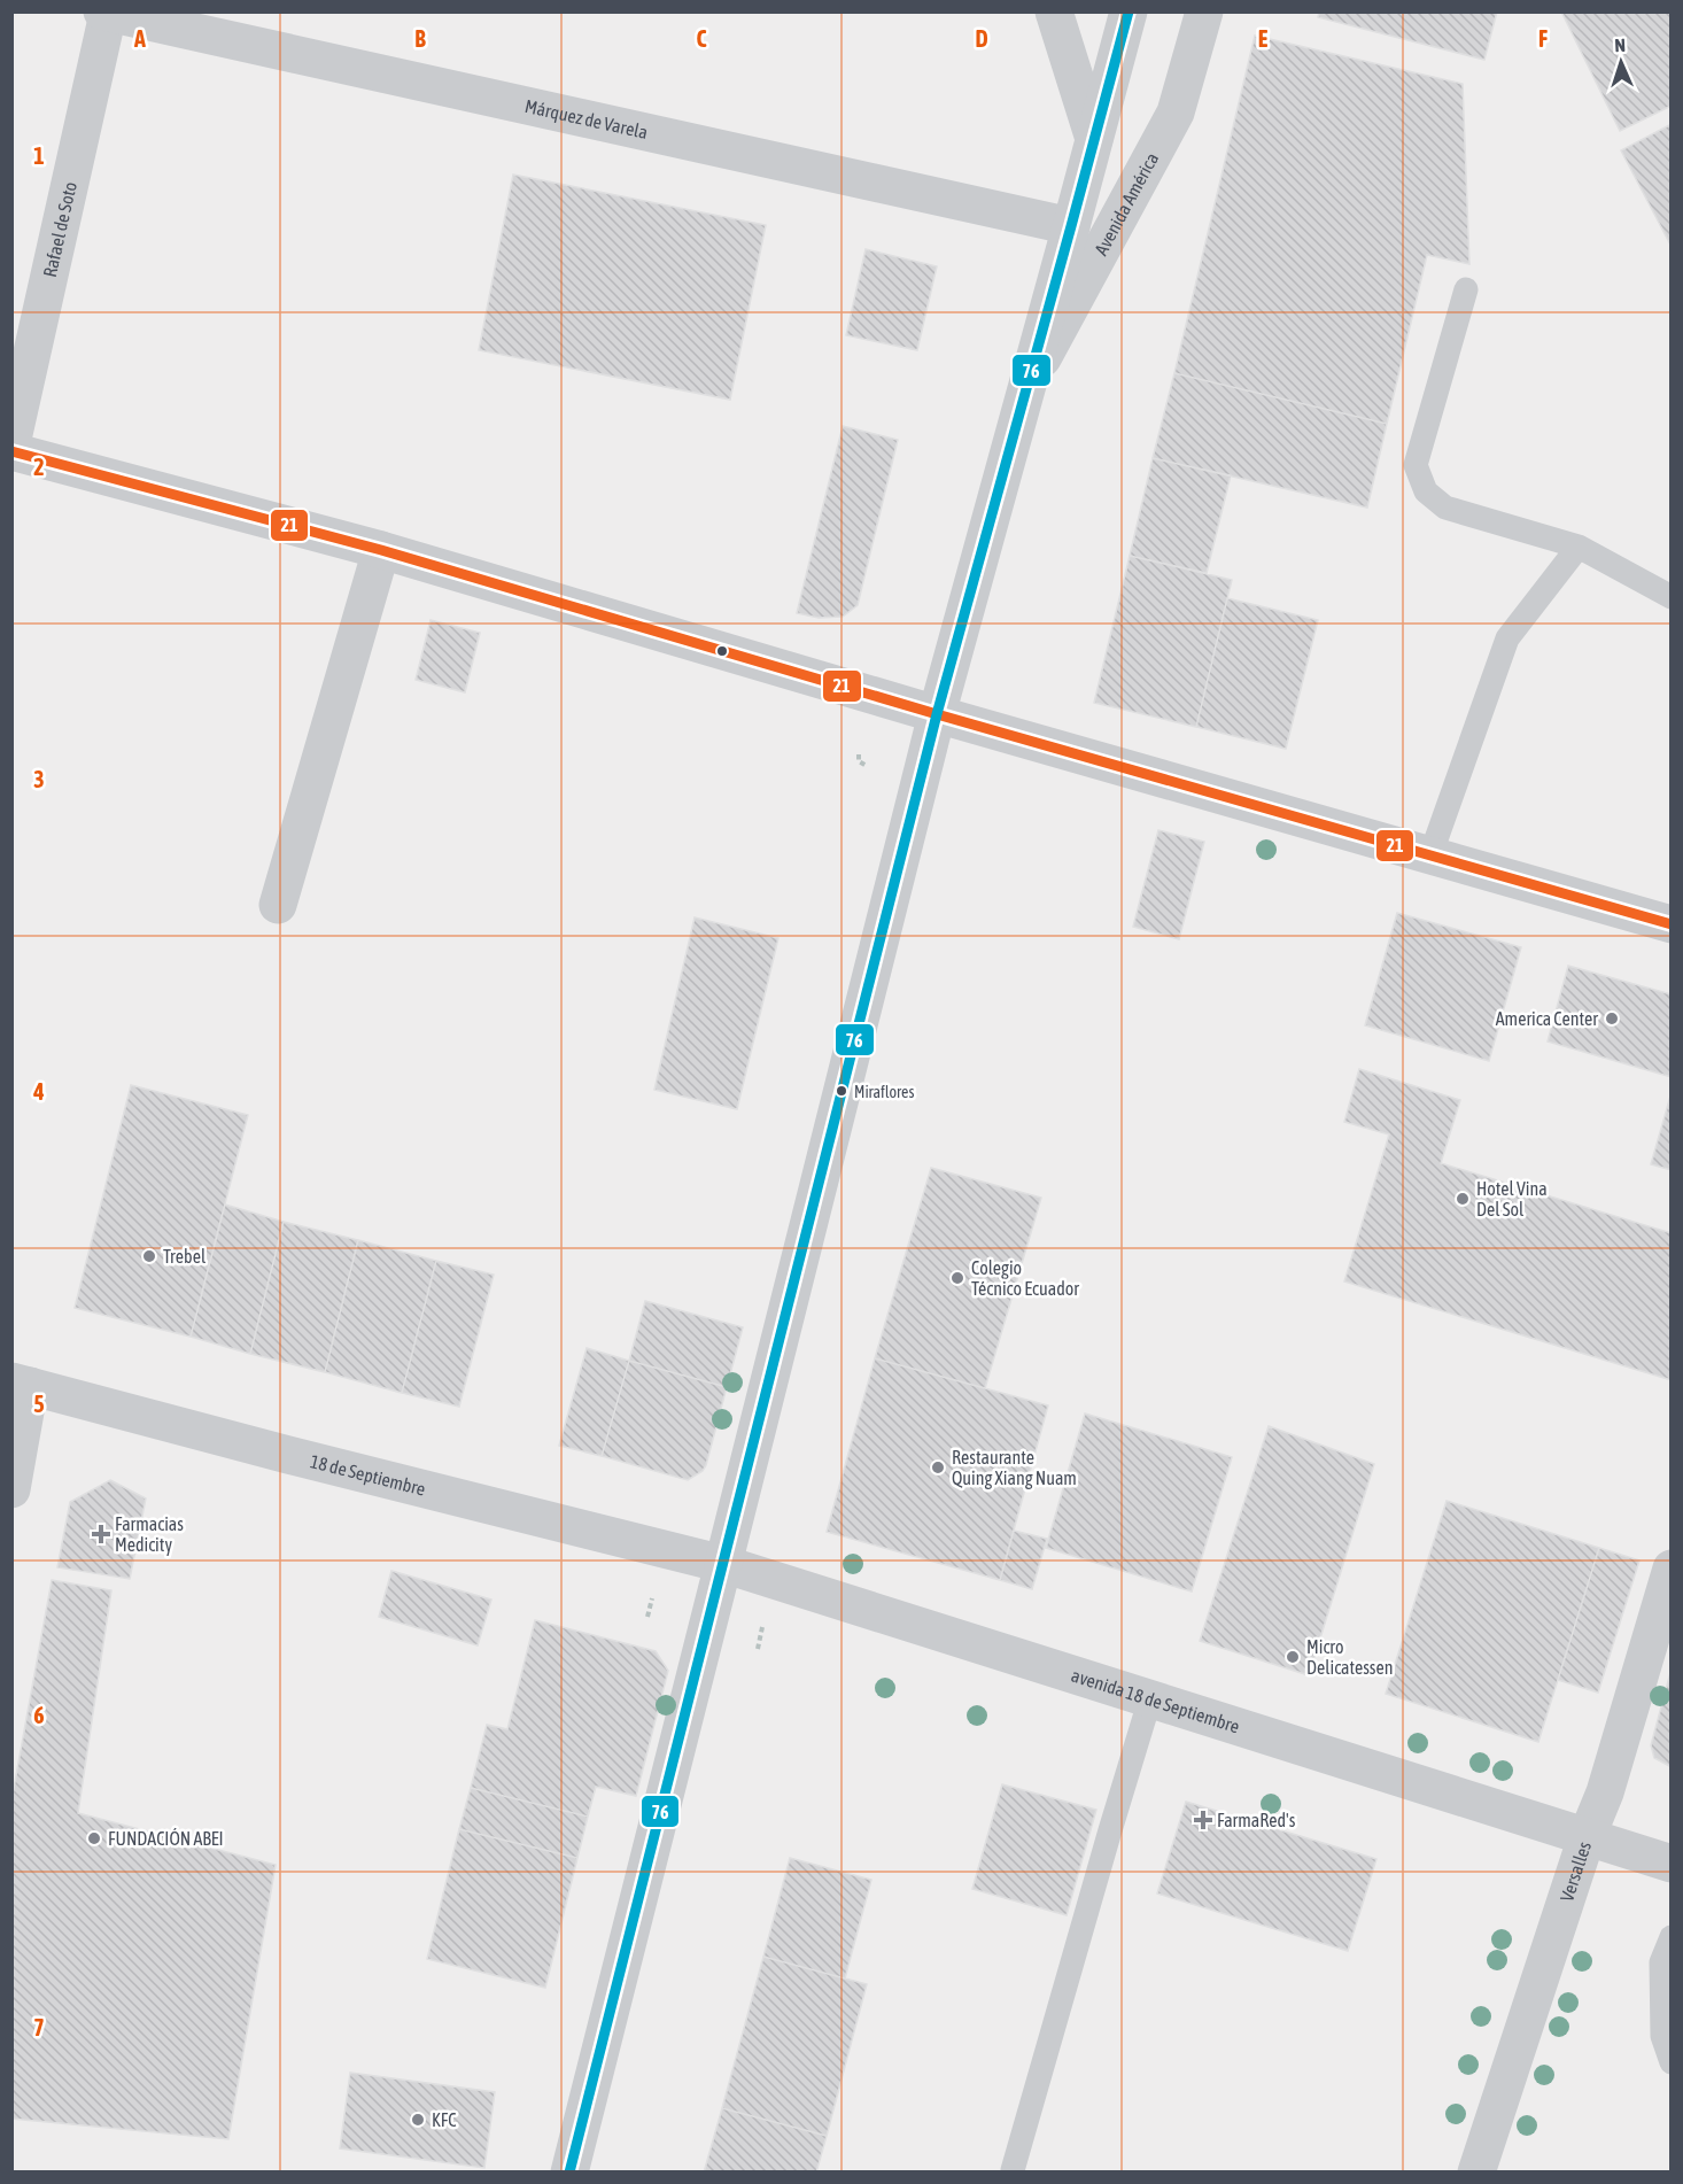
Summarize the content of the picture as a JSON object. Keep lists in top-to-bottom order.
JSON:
{
  "streets": {
    "street": [
      "Márquez de Varela",
      "Avenida América",
      "Rafael de Soto",
      "18 de Septiembre",
      "avenida 18 de Septiembre",
      "Versalles"
    ]
  },
  "crossings": [
    ["Márquez de Varela", "Avenida América"],
    ["Márquez de Varela", "Rafael de Soto"],
    ["Avenida América", "18 de Septiembre"],
    ["Avenida América", "avenida 18 de Septiembre"],
    ["18 de Septiembre", "avenida 18 de Septiembre"],
    ["avenida 18 de Septiembre", "Versalles"]
  ],
  "places": {
    "other": [
      "America Center",
      "Miraflores",
      "Hotel Vina Del Sol",
      "Trebel",
      "Colegio Técnico Ecuador",
      "Restaurante Quing Xiang Nuam",
      "Micro Delicatessen",
      "FUNDACIÓN ABEI",
      "KFC"
    ],
    "health": ["Farmacias Medicity", "FarmaRed's"]
  },
  "lines": ["transit line 76", "transit line 21"],
  "north": "top",
  "grid": {
    "columns": [
      "A",
      "B",
      "C",
      "D",
      "E",
      "F"
    ],
    "rows": [
      "1",
      "2",
      "3",
      "4",
      "5",
      "6",
      "7"
    ]
  }
}
